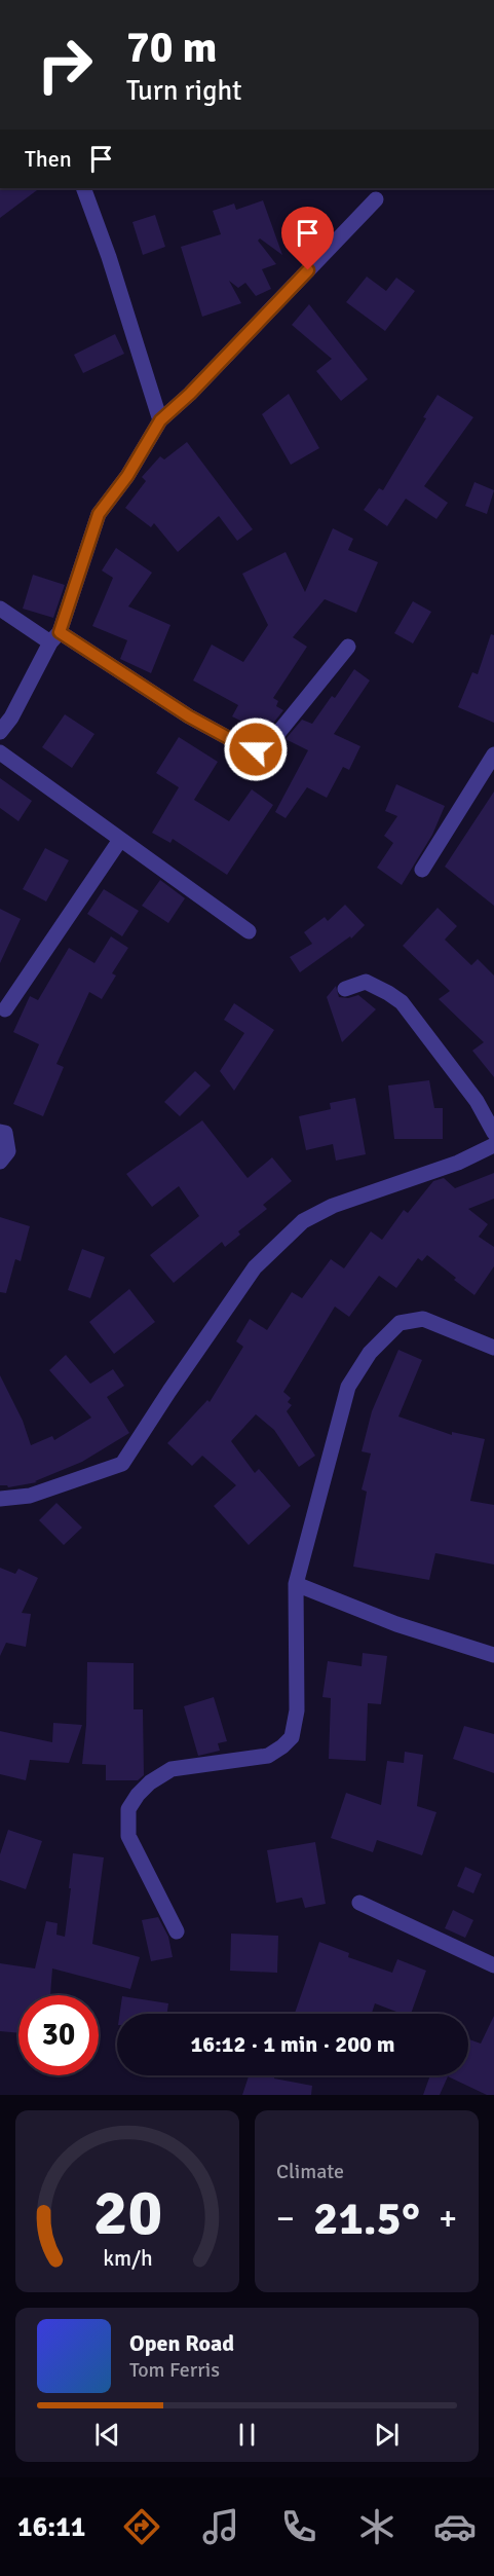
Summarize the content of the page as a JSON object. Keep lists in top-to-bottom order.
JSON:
{
  "page": {
    "turn": ["70 m", "Turn right"],
    "then": "Then",
    "limit": "30",
    "trip": "16:12 · 1 min · 200 m",
    "tile": "Climate",
    "heat": ["−", "21.5°", "+"],
    "song": ["Open Road", "Tom Ferris"],
    "tabs": "16:11",
    "gauge": ["20", "km/h"]
  }
}
